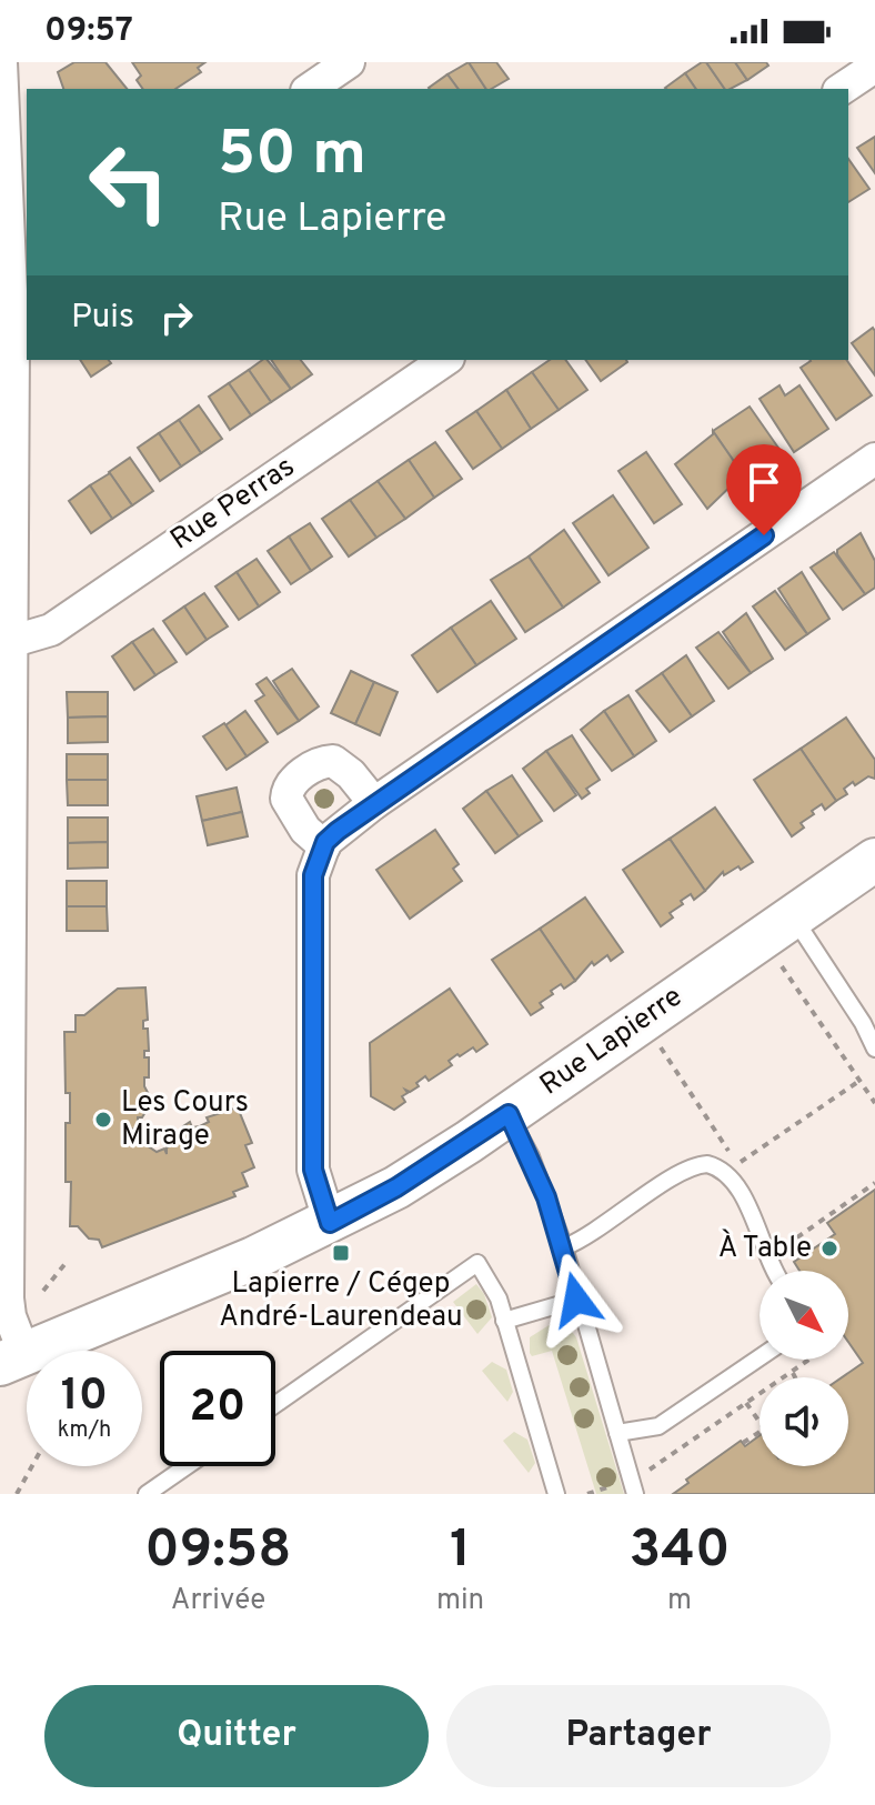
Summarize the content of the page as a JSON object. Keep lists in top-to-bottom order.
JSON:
{
  "streets": {
    "street": ["Rue Perras", "Rue Lapierre"]
  },
  "places": {
    "other": ["Les Cours Mirage", "À Table"],
    "transit": ["Lapierre / Cégep André-Laurendeau"]
  },
  "north": "bottom right",
  "page": {
    "status": "09:57",
    "turn": ["50 m", "Rue Lapierre"],
    "then": "Puis",
    "speed": "10 km/h",
    "limit": "20",
    "eta": [
      "09:58",
      "Arrivée",
      "1",
      "min",
      "340",
      "m"
    ],
    "buttons": ["Quitter", "Partager"]
  }
}
